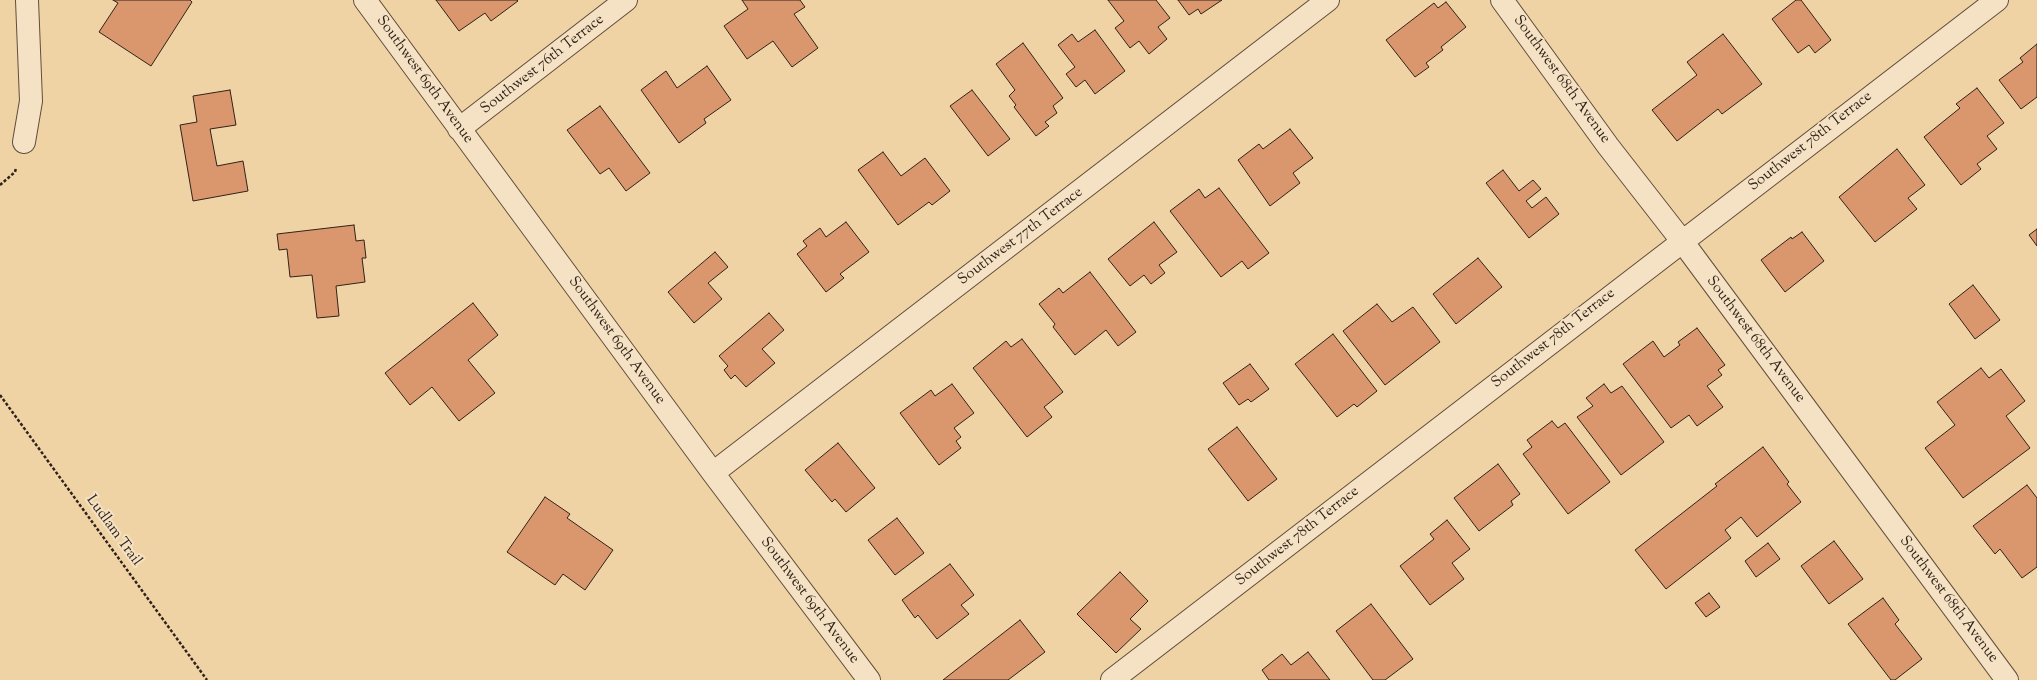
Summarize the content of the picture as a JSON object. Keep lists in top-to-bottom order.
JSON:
{
  "streets": {
    "street": [
      "Southwest 76th Terrace",
      "Southwest 69th Avenue",
      "Southwest 68th Avenue",
      "Southwest 78th Terrace",
      "Southwest 77th Terrace"
    ],
    "path": ["Ludlam Trail"]
  },
  "crossings": [
    ["Southwest 76th Terrace", "Southwest 69th Avenue"],
    ["Southwest 69th Avenue", "Southwest 77th Terrace"],
    ["Southwest 68th Avenue", "Southwest 78th Terrace"]
  ]
}
